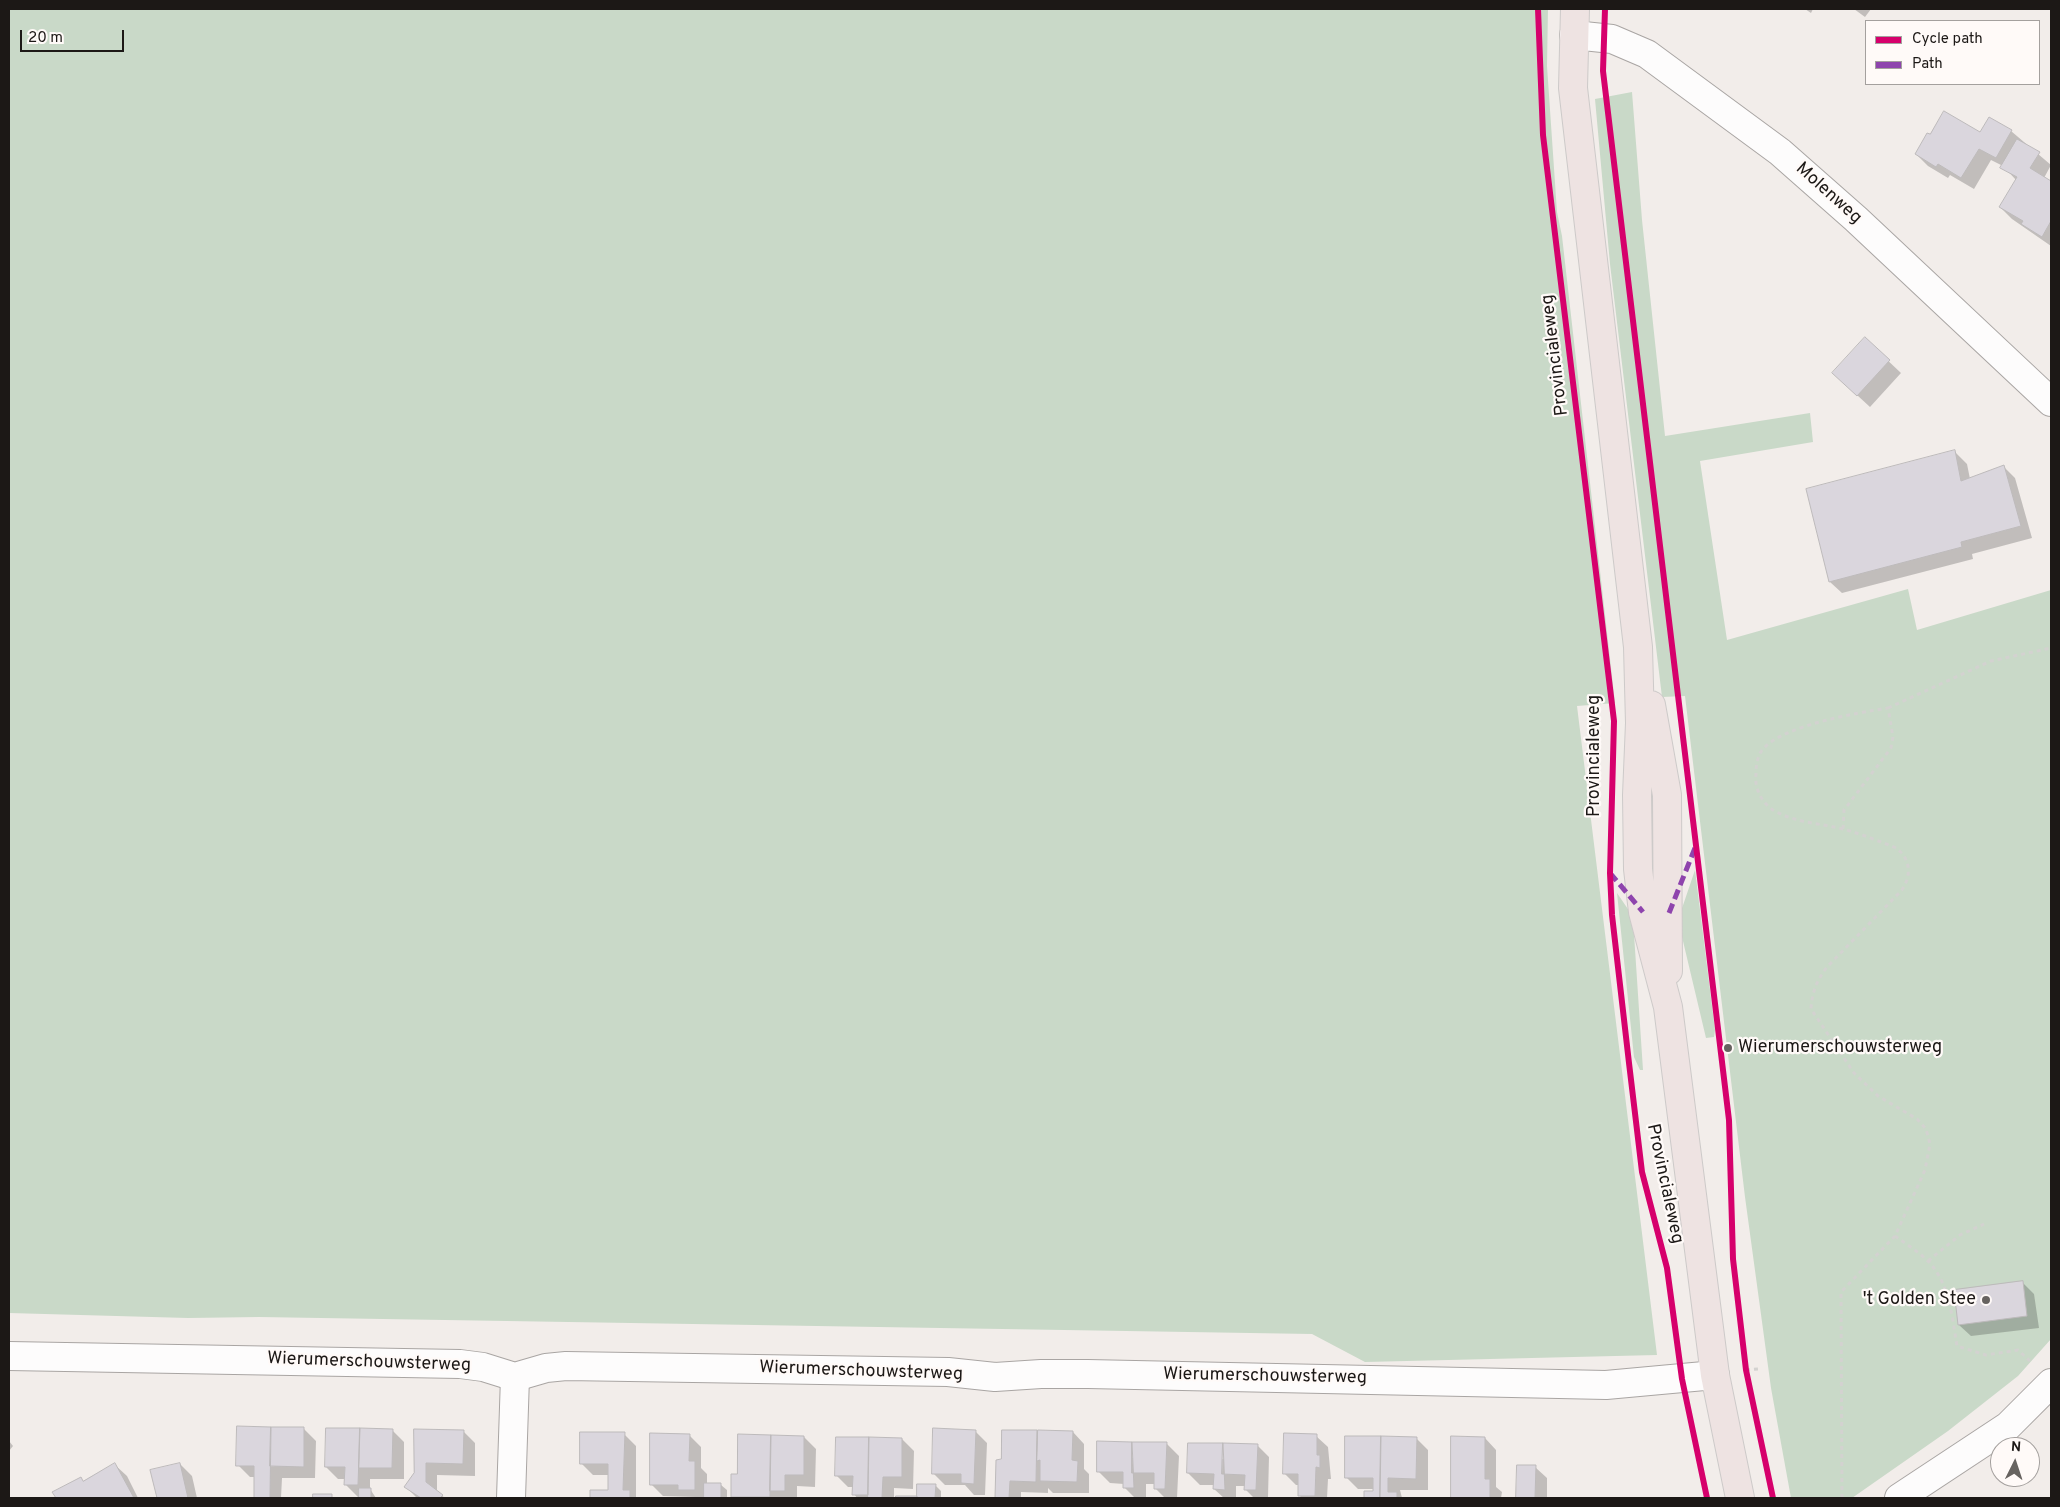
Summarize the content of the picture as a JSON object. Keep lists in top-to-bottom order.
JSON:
{
  "streets": {
    "main road": ["Provincialeweg"],
    "street": ["Molenweg", "Wierumerschouwsterweg"]
  },
  "crossings": [
    ["Molenweg", "Provincialeweg"],
    ["Provincialeweg", "Wierumerschouwsterweg"]
  ],
  "places": ["Wierumerschouwsterweg", "'t Golden Stee"],
  "legend": ["Cycle path", "Path"],
  "scale_bar": "20 m",
  "north": "top"
}
